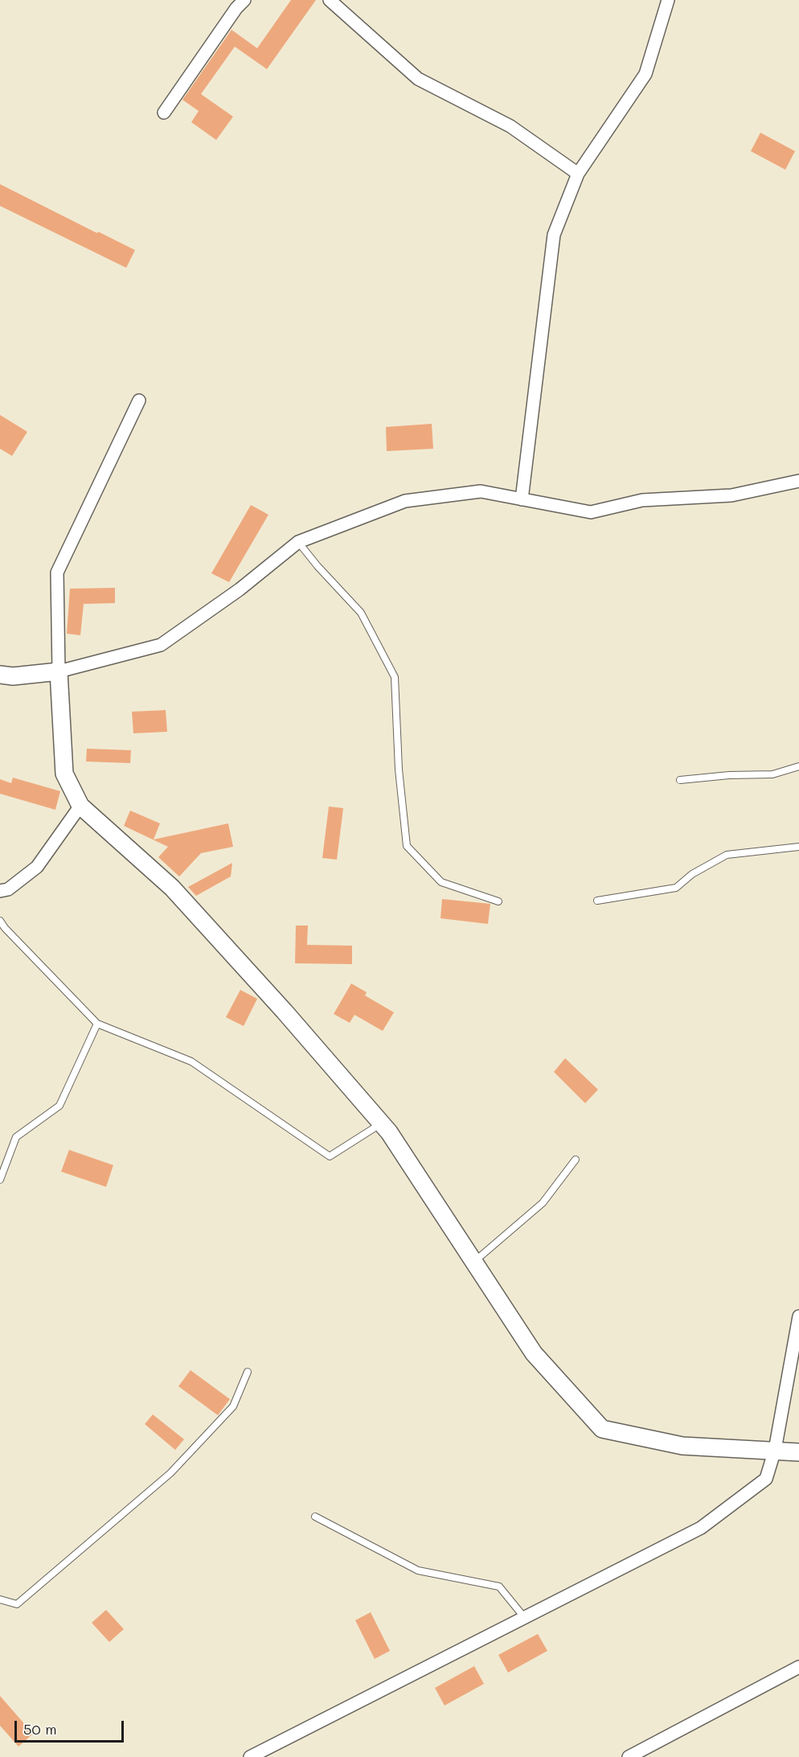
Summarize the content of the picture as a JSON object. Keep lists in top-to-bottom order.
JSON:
{
  "scale_bar": "50 m"
}
